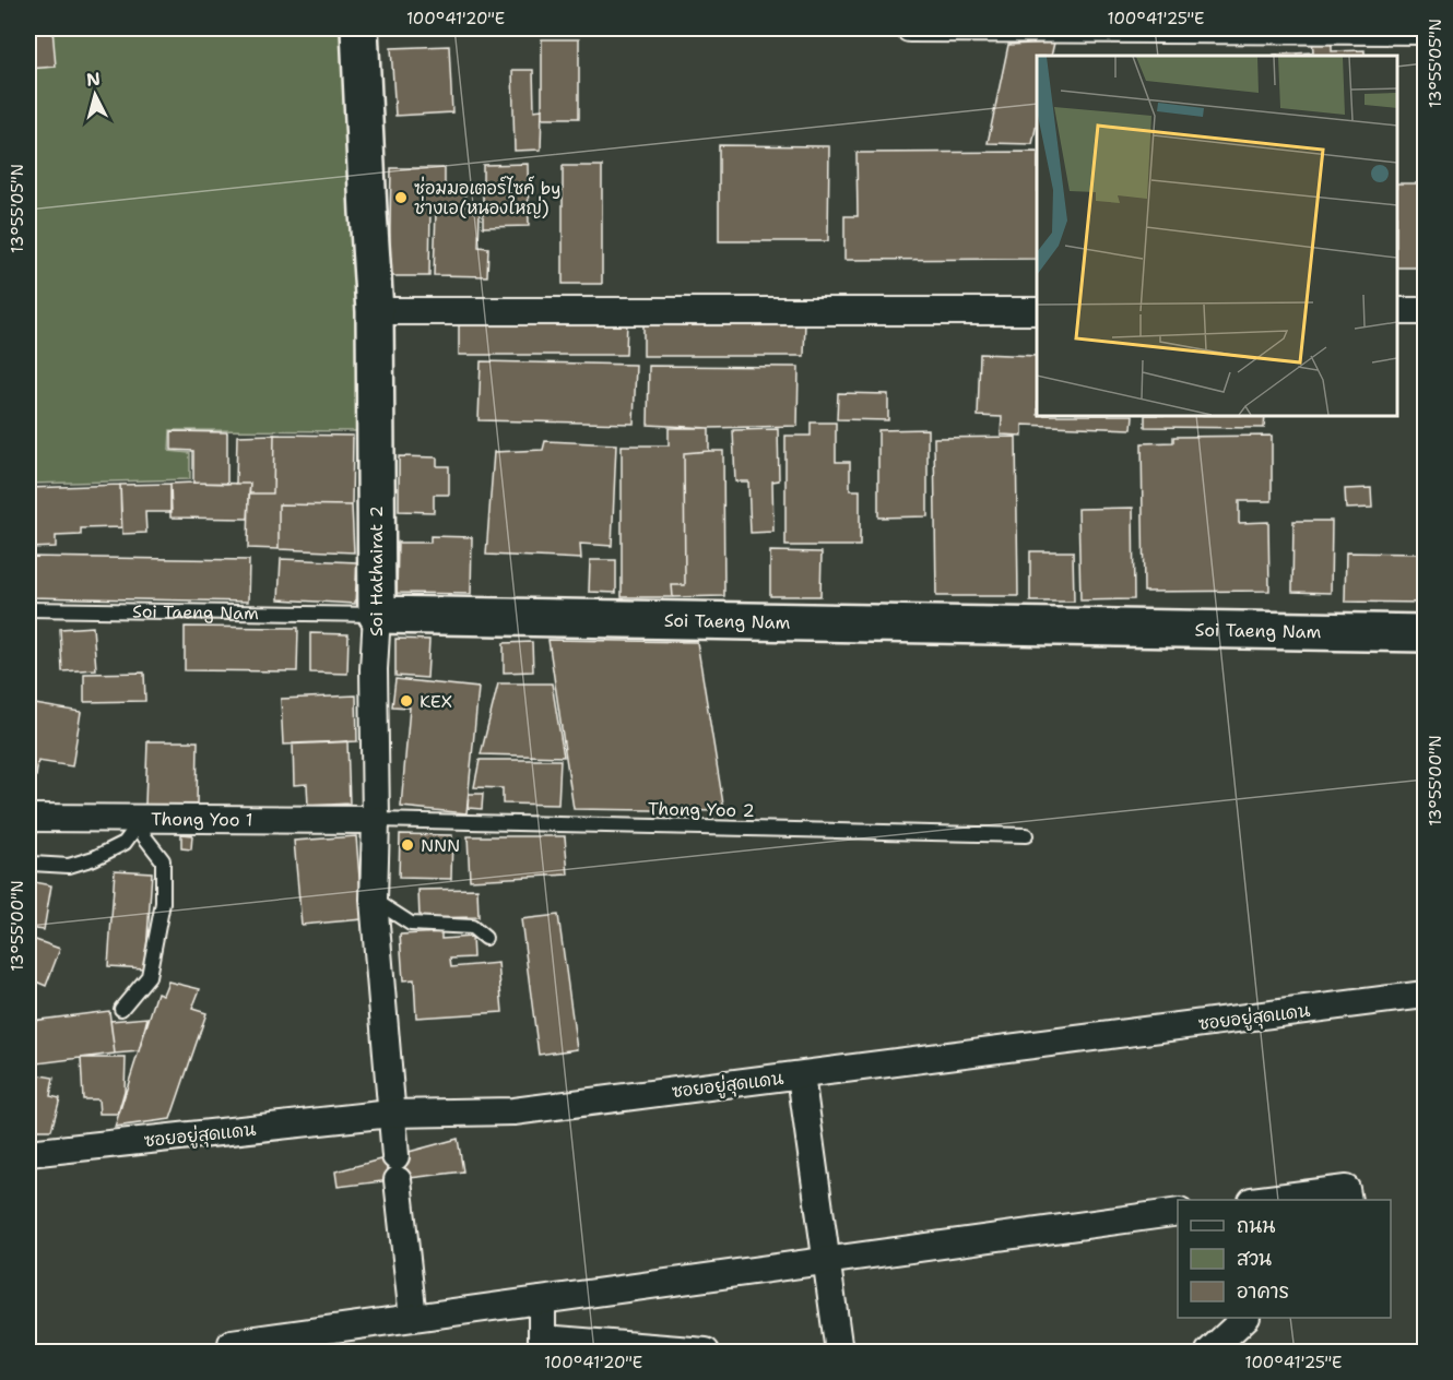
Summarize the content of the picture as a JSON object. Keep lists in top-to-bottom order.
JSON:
{
  "streets": {
    "street": [
      "Soi Hathairat 2",
      "Soi Taeng Nam",
      "Thong Yoo 1",
      "ซอยอยู่สุดแดน"
    ],
    "lane": ["Thong Yoo 2"]
  },
  "crossings": [
    ["Soi Hathairat 2", "Soi Taeng Nam"],
    ["Soi Hathairat 2", "Thong Yoo 2"],
    ["Soi Hathairat 2", "Thong Yoo 1"],
    ["Soi Hathairat 2", "ซอยอยู่สุดแดน"],
    ["Thong Yoo 2", "Thong Yoo 1"]
  ],
  "places": ["ซ่อมมอเตอร์ไซค์ by ช่างเอ(หนองใหญ่)", "KEX", "NNN"],
  "legend": ["ถนน", "สวน", "อาคาร"],
  "north": "top",
  "coordinates": [
    "100°41'20\"E",
    "100°41'25\"E",
    "13°55'05\"N",
    "13°55'00\"N"
  ]
}
